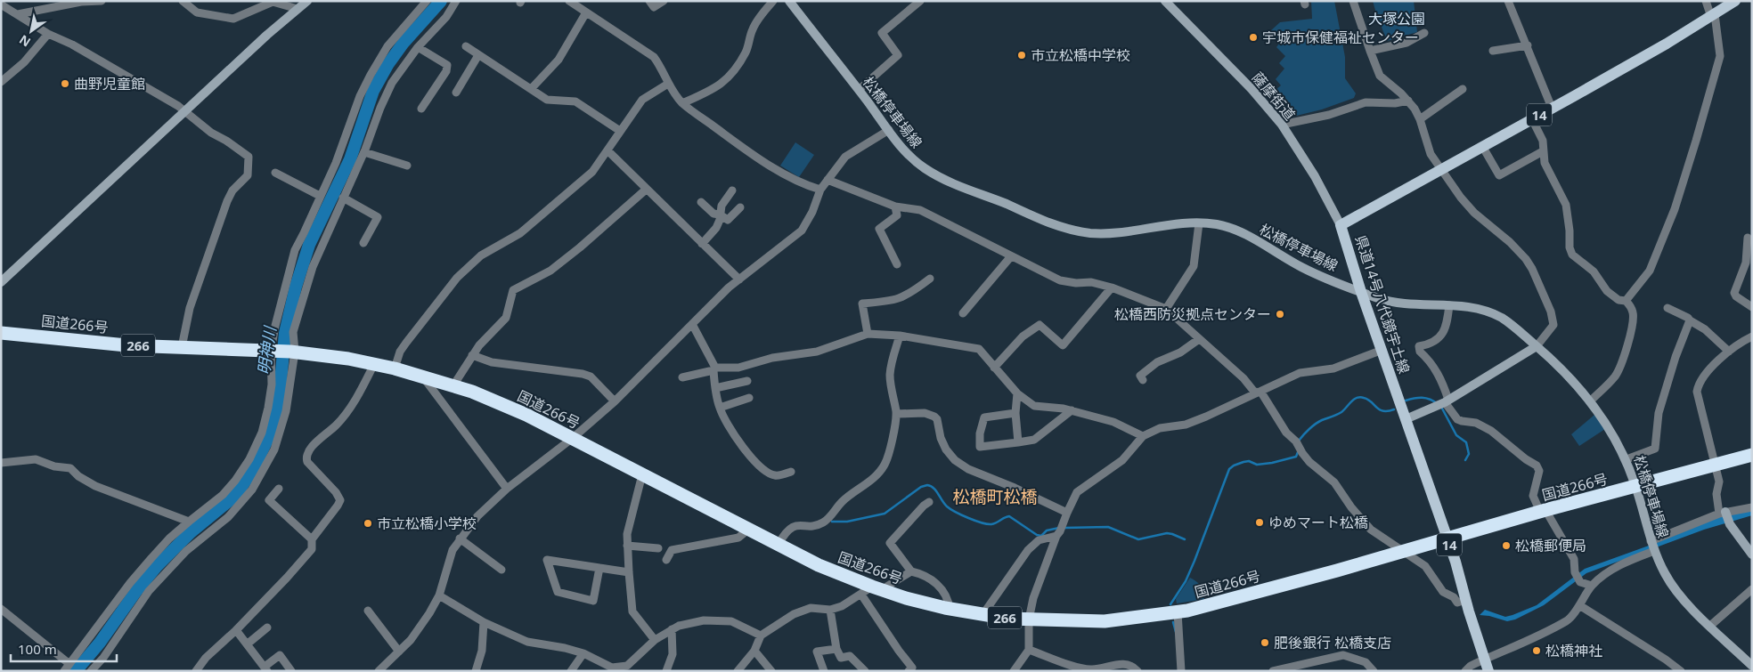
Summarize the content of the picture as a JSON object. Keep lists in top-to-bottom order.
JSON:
{
  "streets": {
    "highway": ["国道266号", "266"],
    "main road": [
      "薩摩街道",
      "松橋停車場線",
      "14",
      "県道14号八代鏡宇土線"
    ]
  },
  "crossings": [
    ["薩摩街道", "県道14号八代鏡宇土線"],
    ["松橋停車場線", "県道14号八代鏡宇土線"],
    ["松橋停車場線", "国道266号"],
    ["県道14号八代鏡宇土線", "国道266号"]
  ],
  "districts": ["松橋町松橋"],
  "water": ["明神川"],
  "parks": ["大塚公園"],
  "places": [
    "宇城市保健福祉センター",
    "市立松橋中学校",
    "曲野児童館",
    "松橋西防災拠点センター",
    "ゆめマート松橋",
    "市立松橋小学校",
    "松橋郵便局",
    "肥後銀行 松橋支店",
    "松橋神社"
  ],
  "scale_bar": "100 m",
  "north": "bottom left"
}
